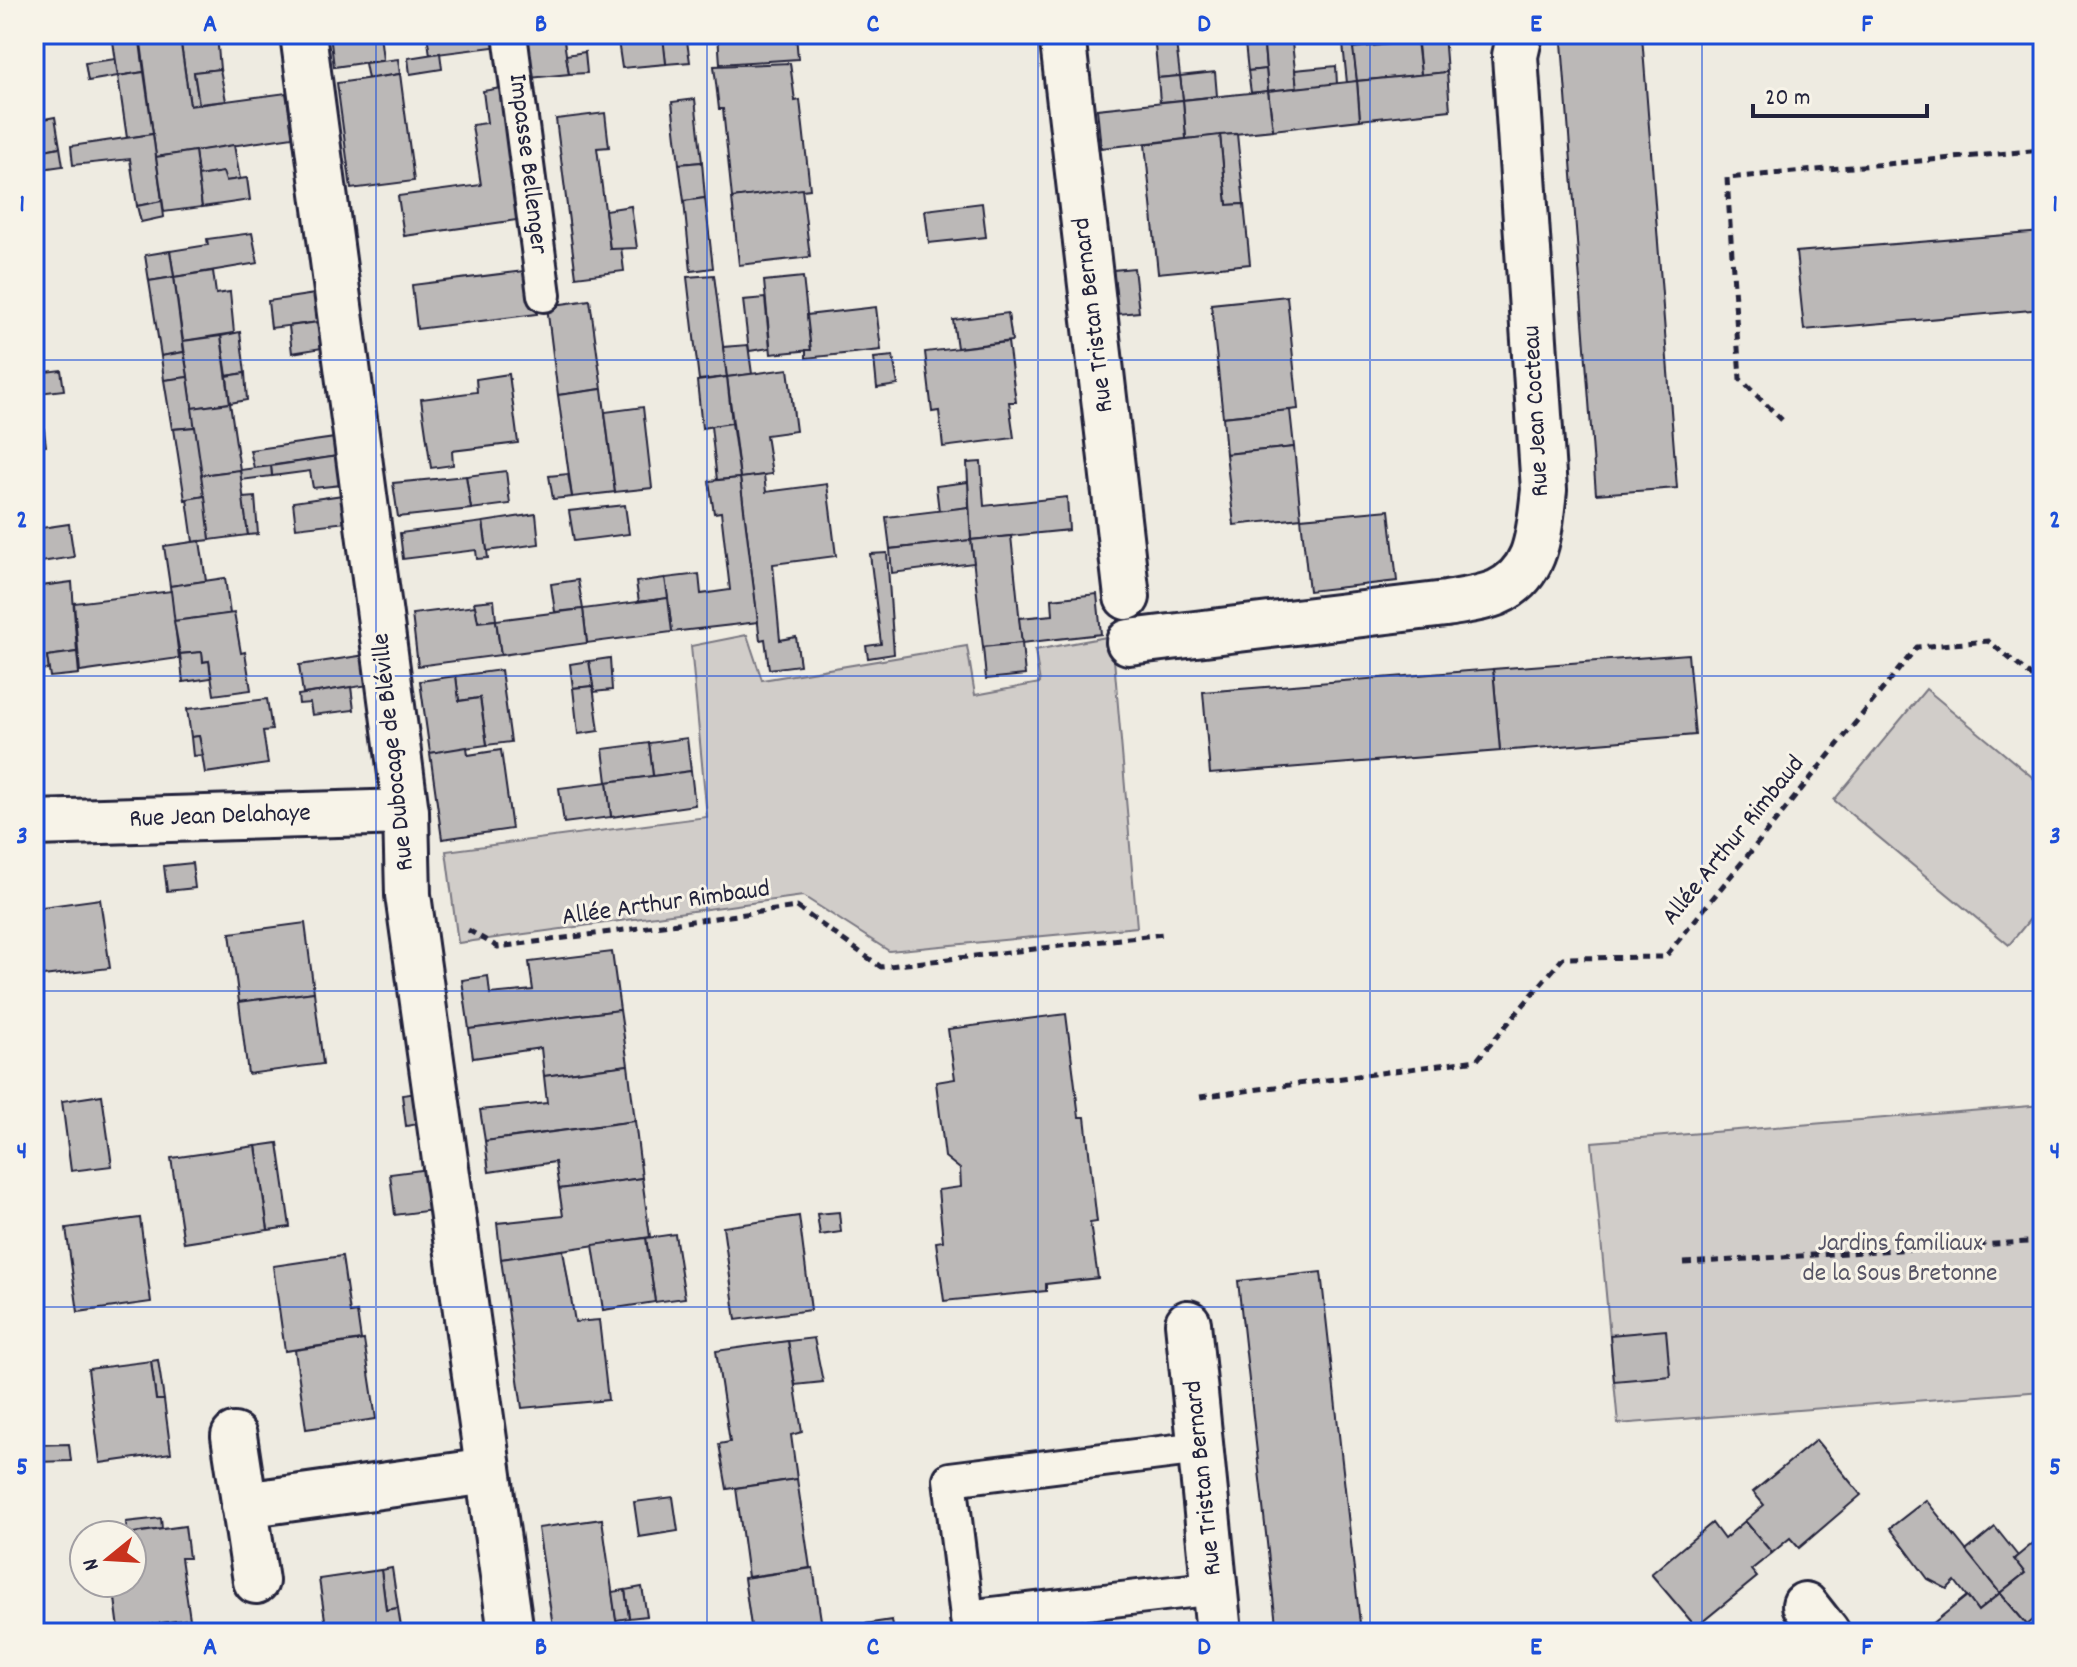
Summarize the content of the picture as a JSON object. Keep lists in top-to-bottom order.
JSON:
{
  "streets": {
    "street": [
      "Rue Tristan Bernard",
      "Rue Jean Cocteau",
      "Rue Dubocage de Bléville",
      "Rue Jean Delahaye"
    ],
    "lane": ["Impasse Bellenger"],
    "path": ["Allée Arthur Rimbaud"]
  },
  "crossings": [
    ["Rue Dubocage de Bléville", "Rue Jean Delahaye"],
    ["Rue Dubocage de Bléville", "Allée Arthur Rimbaud"]
  ],
  "parks": ["Jardins familiaux de la Sous Bretonne"],
  "scale_bar": "20 m",
  "north": "left",
  "grid": {
    "columns": [
      "A",
      "B",
      "C",
      "D",
      "E",
      "F"
    ],
    "rows": [
      "1",
      "2",
      "3",
      "4",
      "5"
    ]
  }
}
